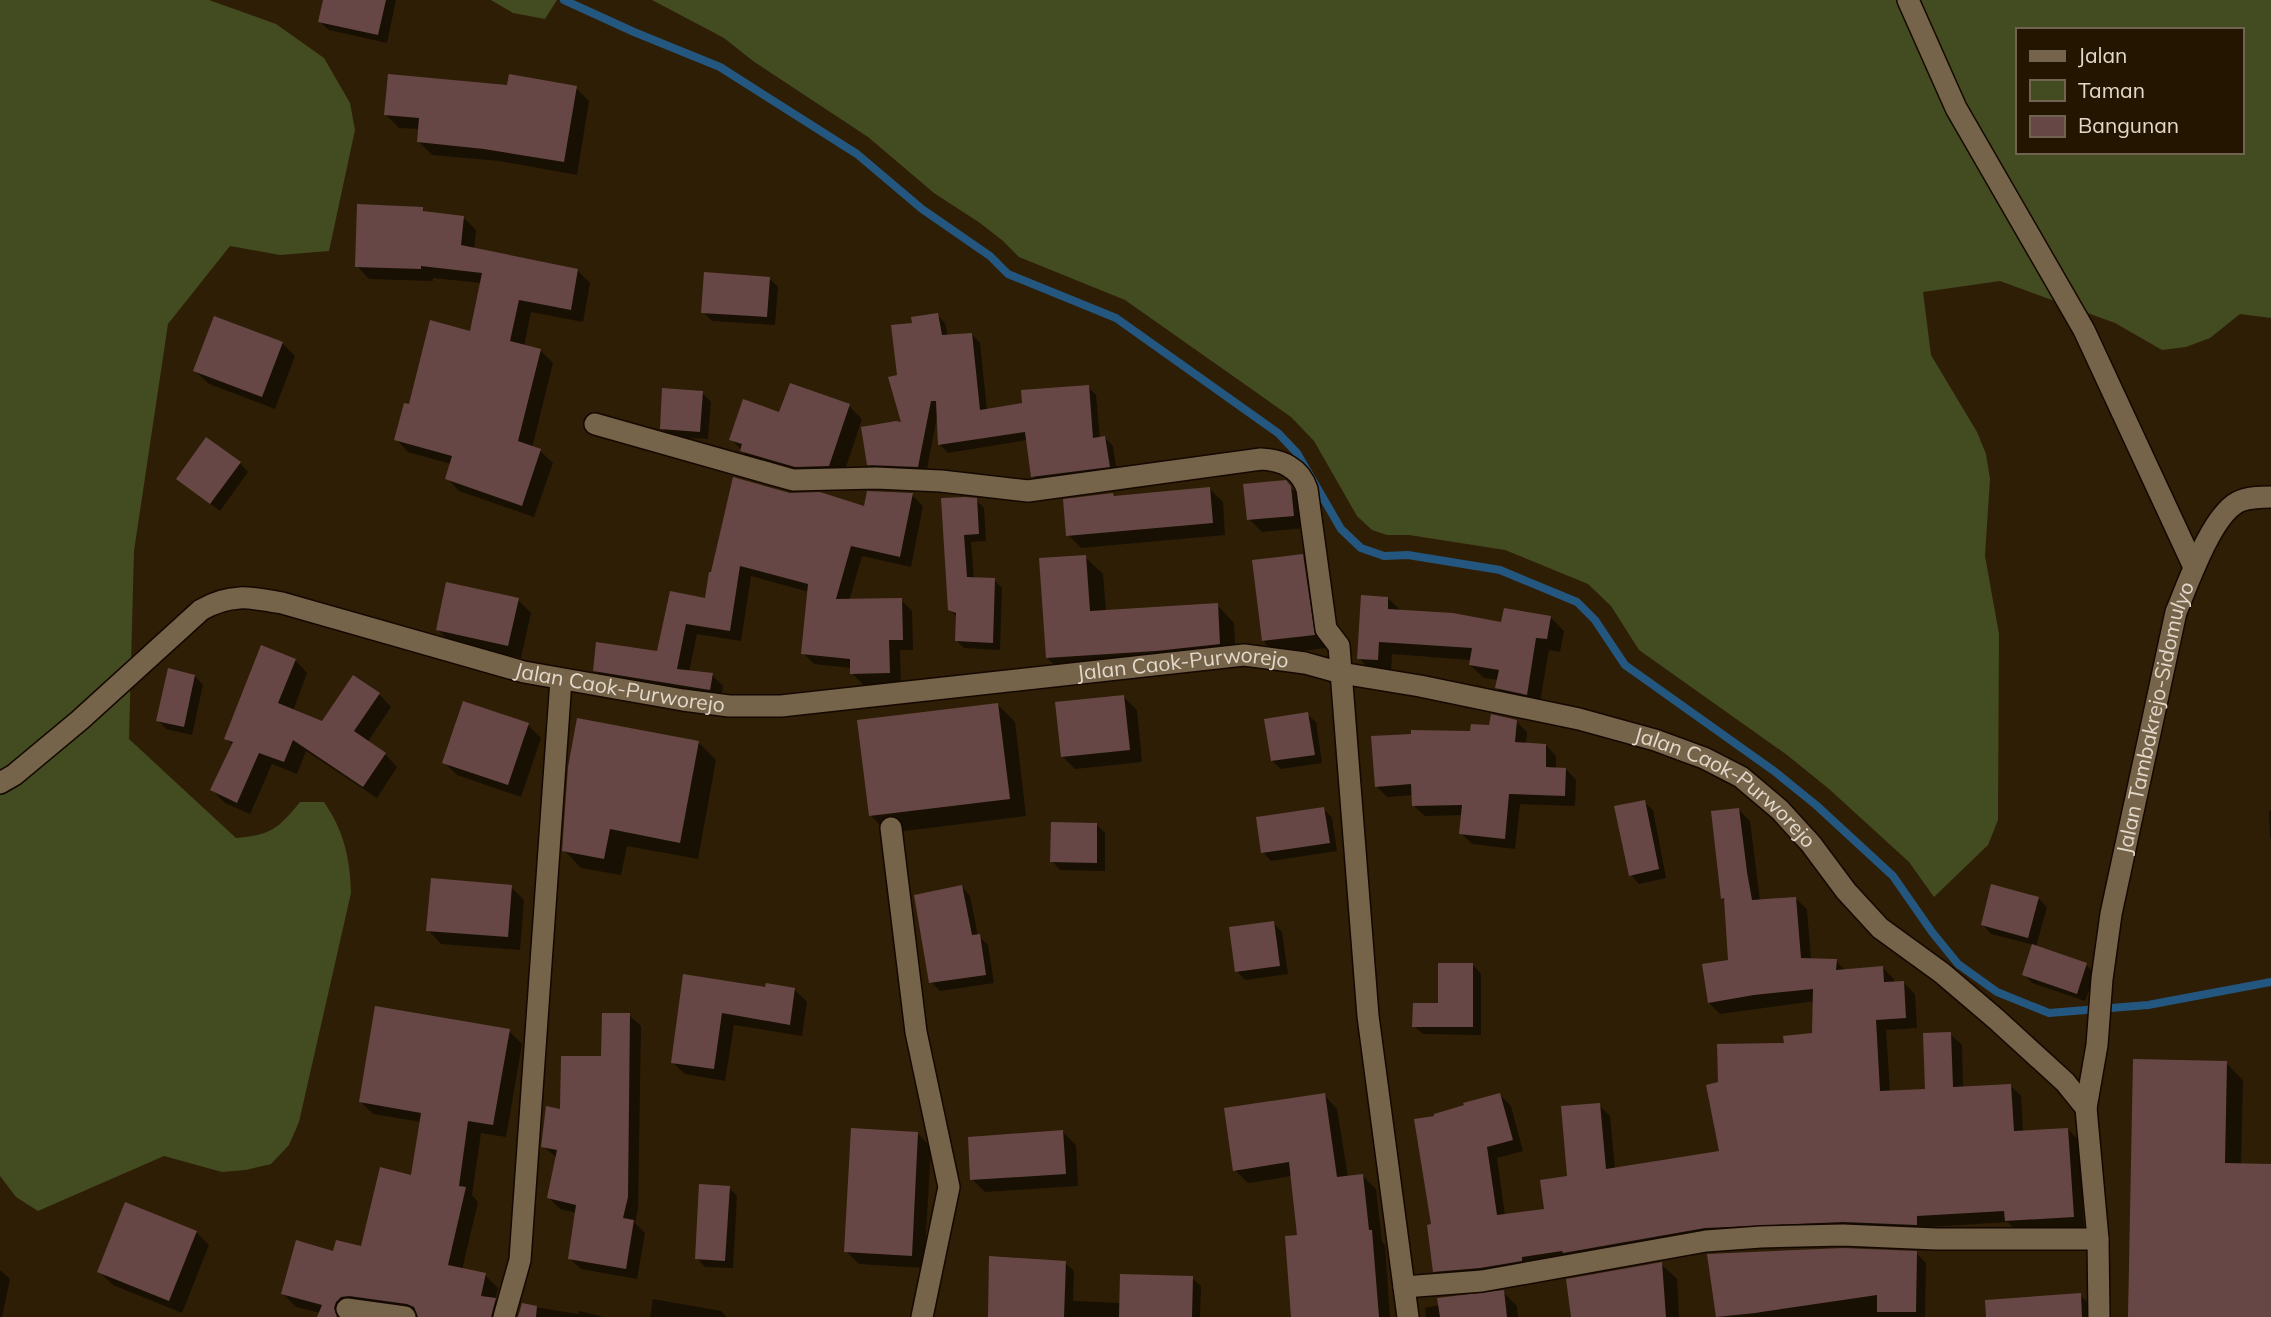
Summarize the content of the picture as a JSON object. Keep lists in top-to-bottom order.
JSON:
{
  "streets": {
    "street": ["Jalan Caok-Purworejo", "Jalan Tambakrejo-Sidomulyo"]
  },
  "crossings": [
    ["Jalan Caok-Purworejo", "Jalan Tambakrejo-Sidomulyo"]
  ],
  "legend": ["Jalan", "Taman", "Bangunan"]
}
